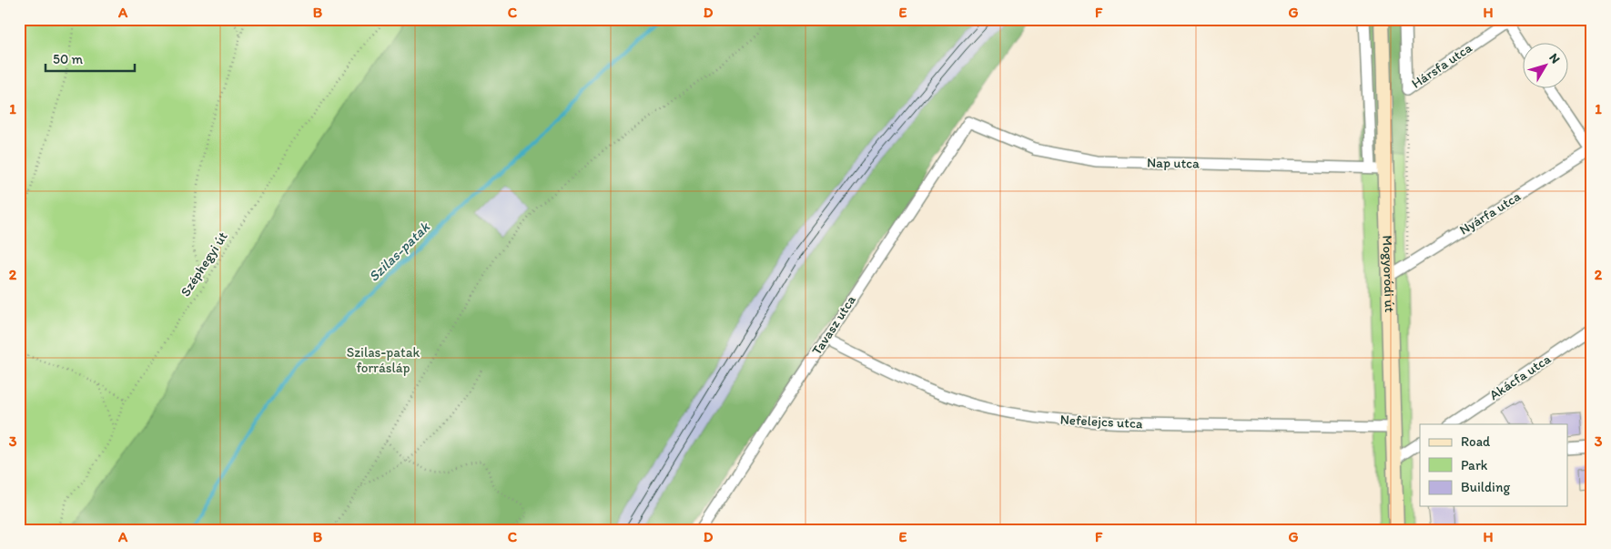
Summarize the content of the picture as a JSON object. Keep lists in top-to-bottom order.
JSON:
{
  "streets": {
    "street": [
      "Hársfa utca",
      "Nap utca",
      "Nyárfa utca",
      "Mogyoródi út",
      "Tavasz utca",
      "Akácfa utca",
      "Nefelejcs utca"
    ],
    "path": ["Széphegyi út"]
  },
  "crossings": [
    ["Nap utca", "Mogyoródi út"],
    ["Nap utca", "Tavasz utca"],
    ["Nyárfa utca", "Mogyoródi út"],
    ["Mogyoródi út", "Nefelejcs utca"],
    ["Tavasz utca", "Nefelejcs utca"]
  ],
  "water": ["Szilas-patak"],
  "parks": ["Szilas-patak forrásláp"],
  "legend": ["Road", "Park", "Building"],
  "scale_bar": "50 m",
  "north": "top right",
  "grid": {
    "columns": [
      "A",
      "B",
      "C",
      "D",
      "E",
      "F",
      "G",
      "H"
    ],
    "rows": ["1", "2", "3"]
  }
}
